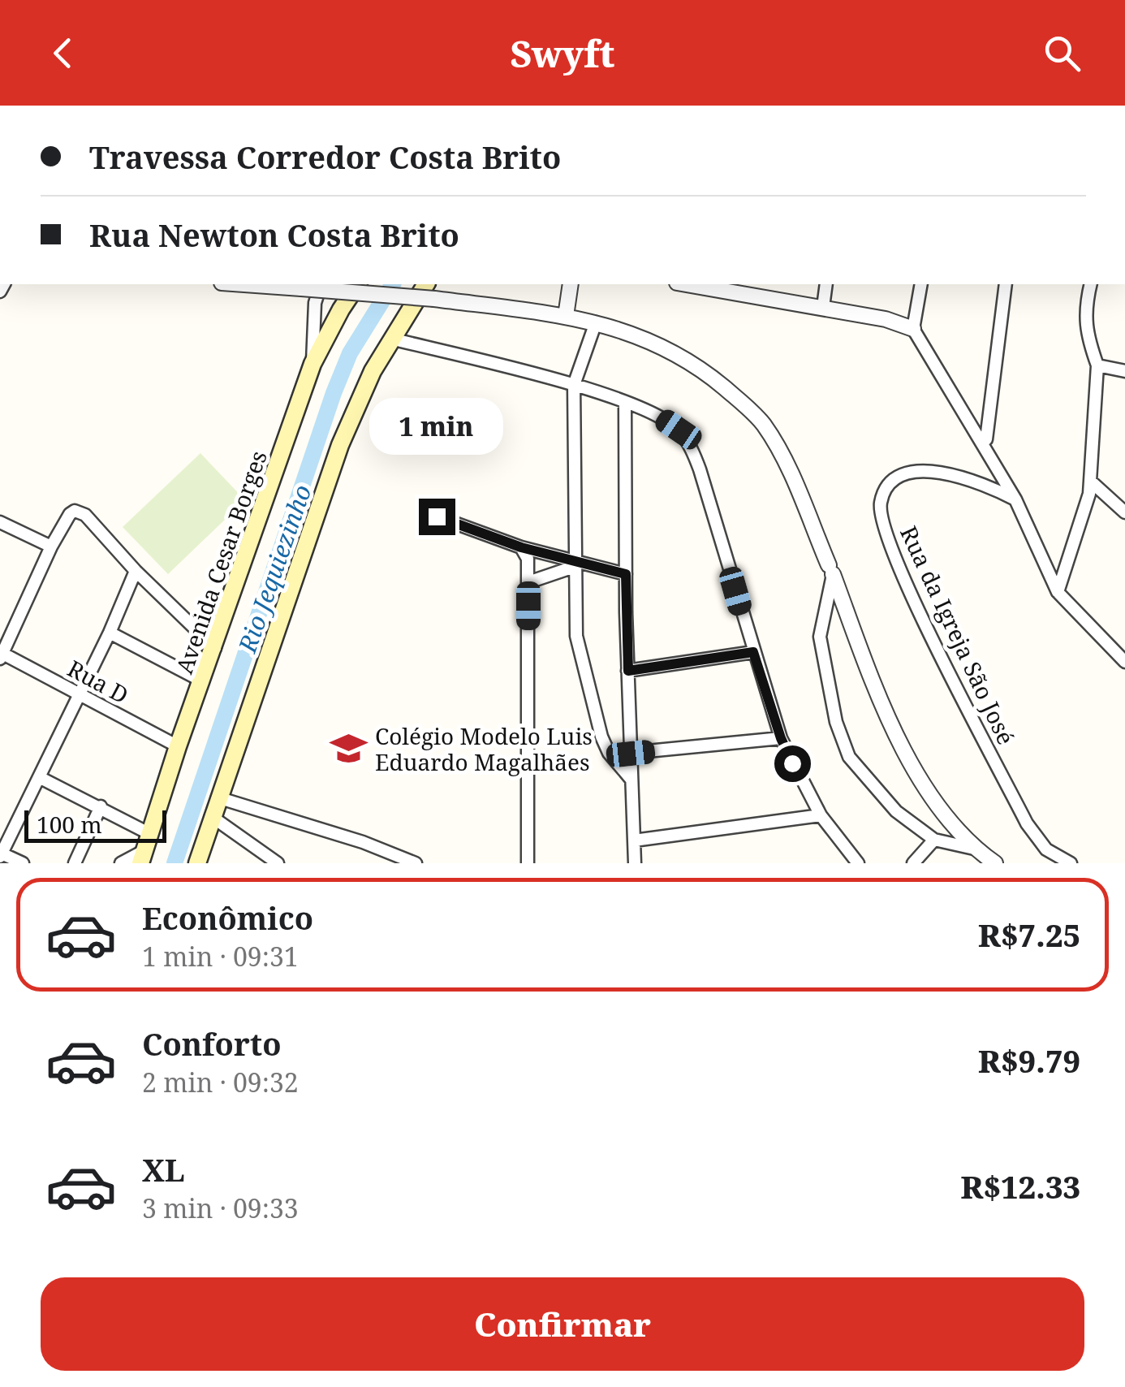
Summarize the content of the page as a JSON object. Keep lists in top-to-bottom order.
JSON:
{
  "streets": {
    "main road": ["Avenida Cesar Borges"],
    "street": ["Rua da Igreja São José", "Rua D"]
  },
  "crossings": [
    ["Avenida Cesar Borges", "Rua D"]
  ],
  "water": ["Rio Jequiezinho"],
  "places": {
    "school or university": ["Colégio Modelo Luis Eduardo Magalhães"]
  },
  "scale_bar": "100 m",
  "page": {
    "header": "Swyft",
    "banner": ["Travessa Corredor Costa Brito", "Rua Newton Costa Brito"],
    "bubble": "1 min",
    "scale": "100 m",
    "list": [
      {
        "name": "Econômico",
        "note": "1 min · 09:31",
        "value": "R$7.25"
      },
      {
        "name": "Conforto",
        "note": "2 min · 09:32",
        "value": "R$9.79"
      },
      {
        "name": "XL",
        "note": "3 min · 09:33",
        "value": "R$12.33"
      }
    ],
    "buttons": "Confirmar"
  }
}
